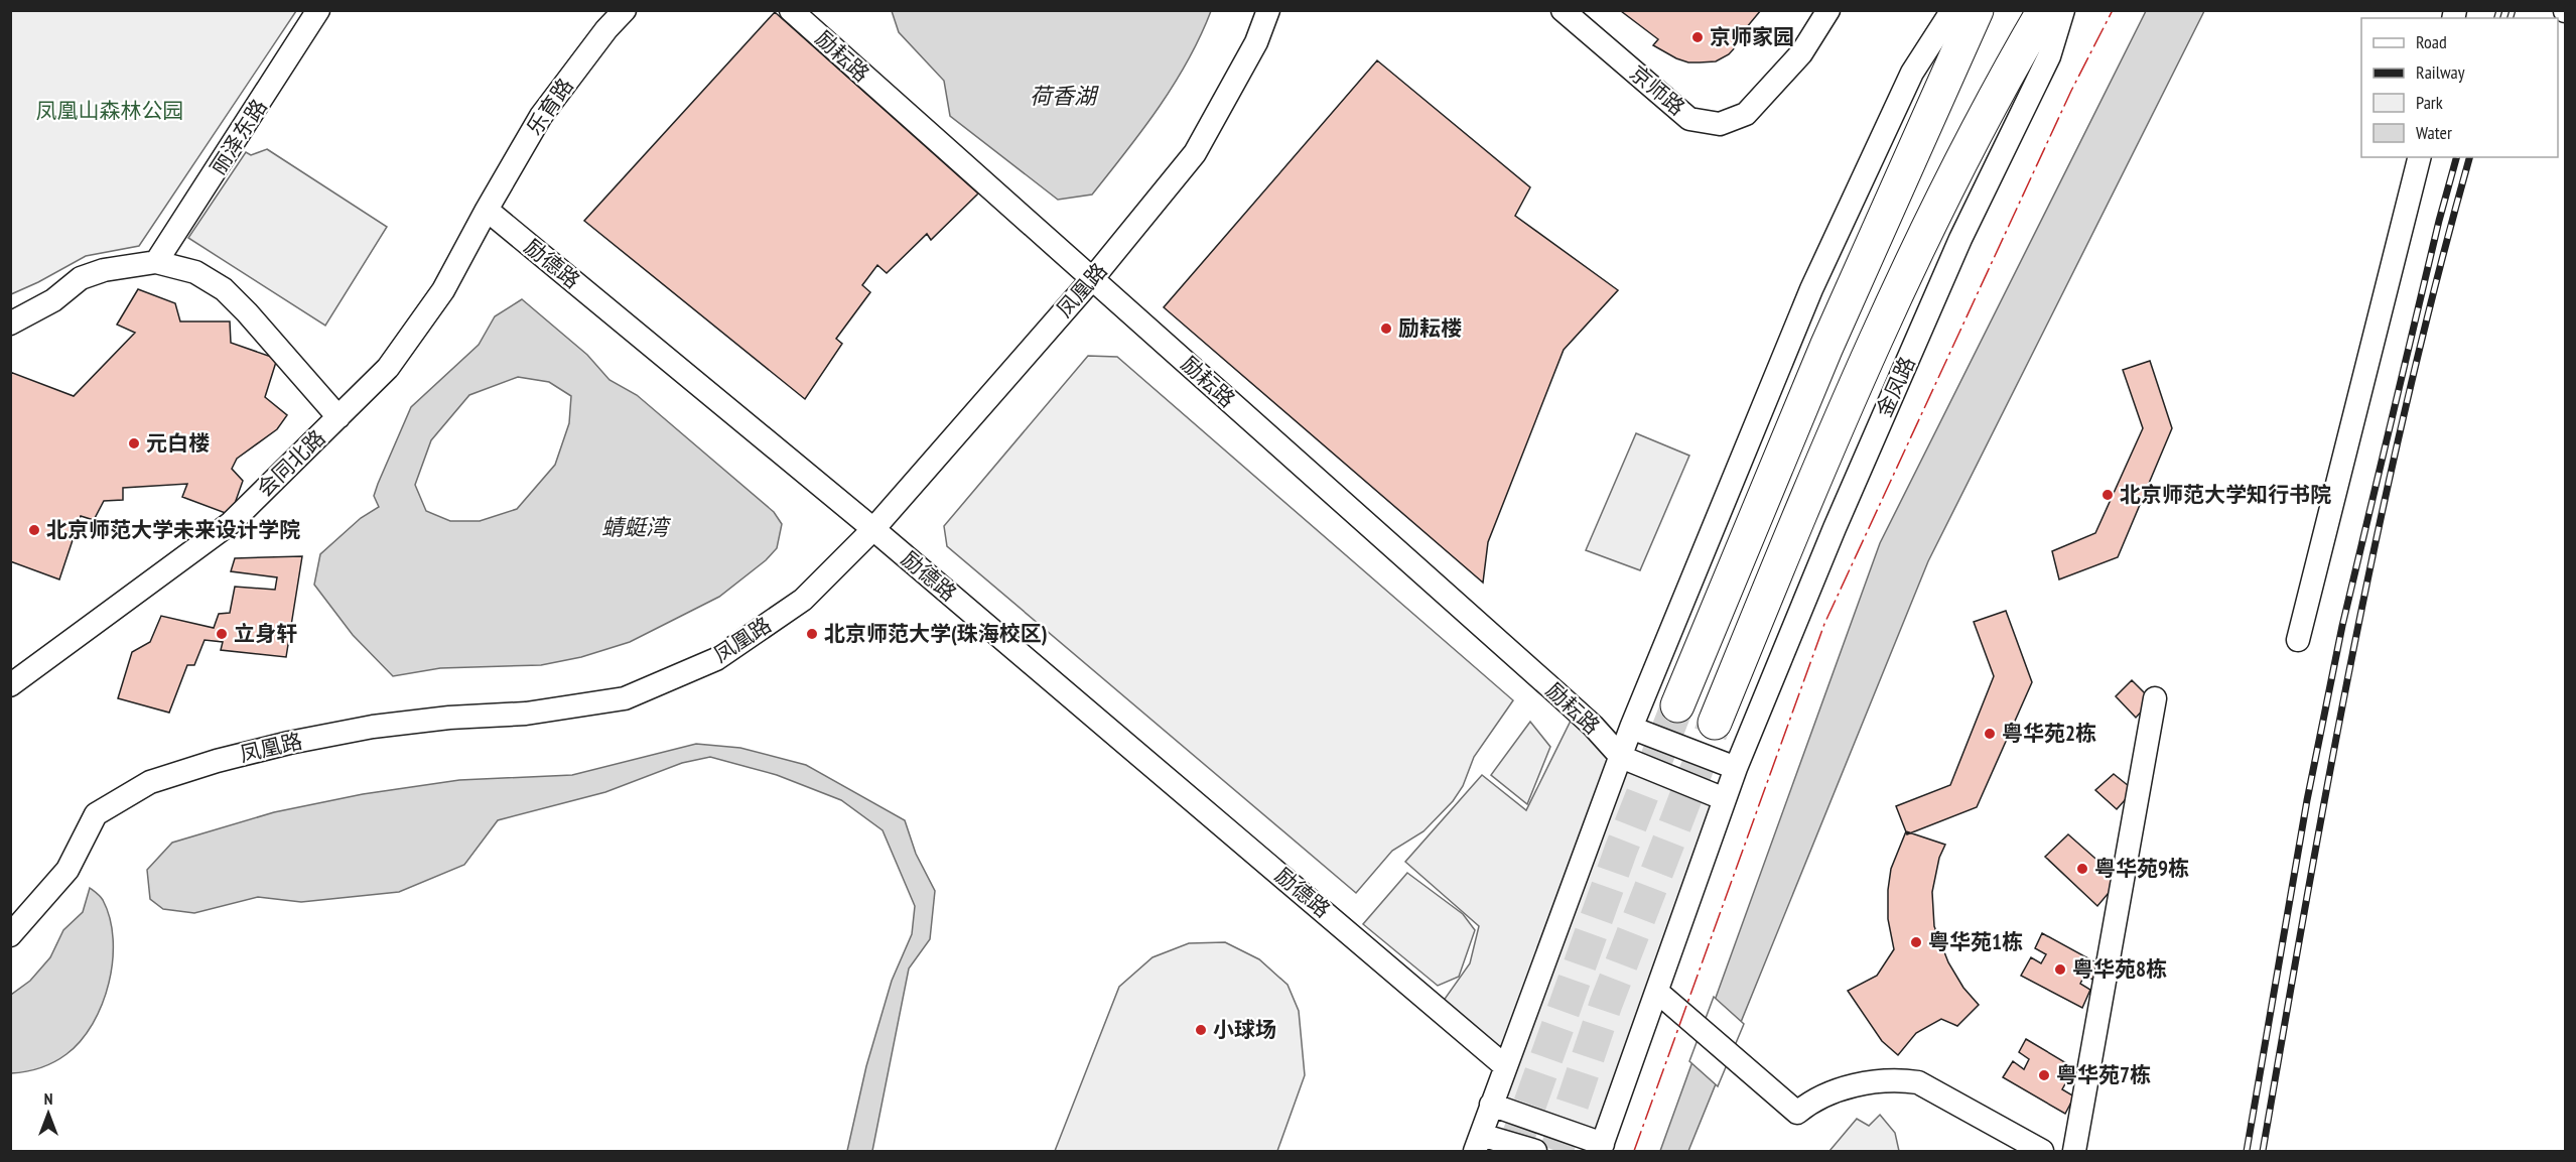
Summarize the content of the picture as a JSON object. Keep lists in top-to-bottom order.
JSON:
{
  "streets": {
    "highway": ["金凤路"],
    "street": [
      "励耘路",
      "京师路",
      "乐育路",
      "丽泽东路",
      "励德路",
      "凤凰路",
      "会同北路"
    ]
  },
  "crossings": [
    ["励耘路", "凤凰路"],
    ["乐育路", "励德路"],
    ["乐育路", "会同北路"],
    ["励德路", "凤凰路"],
    ["励德路", "会同北路"]
  ],
  "water": ["荷香湖", "蜻蜓湾"],
  "parks": ["凤凰山森林公园"],
  "places": [
    "京师家园",
    "励耘楼",
    "元白楼",
    "北京师范大学知行书院",
    "北京师范大学未来设计学院",
    "立身轩",
    "北京师范大学(珠海校区)",
    "粤华苑2栋",
    "粤华苑9栋",
    "粤华苑1栋",
    "粤华苑8栋",
    "小球场",
    "粤华苑7栋"
  ],
  "legend": [
    "Road",
    "Railway",
    "Park",
    "Water"
  ],
  "north": "top"
}
